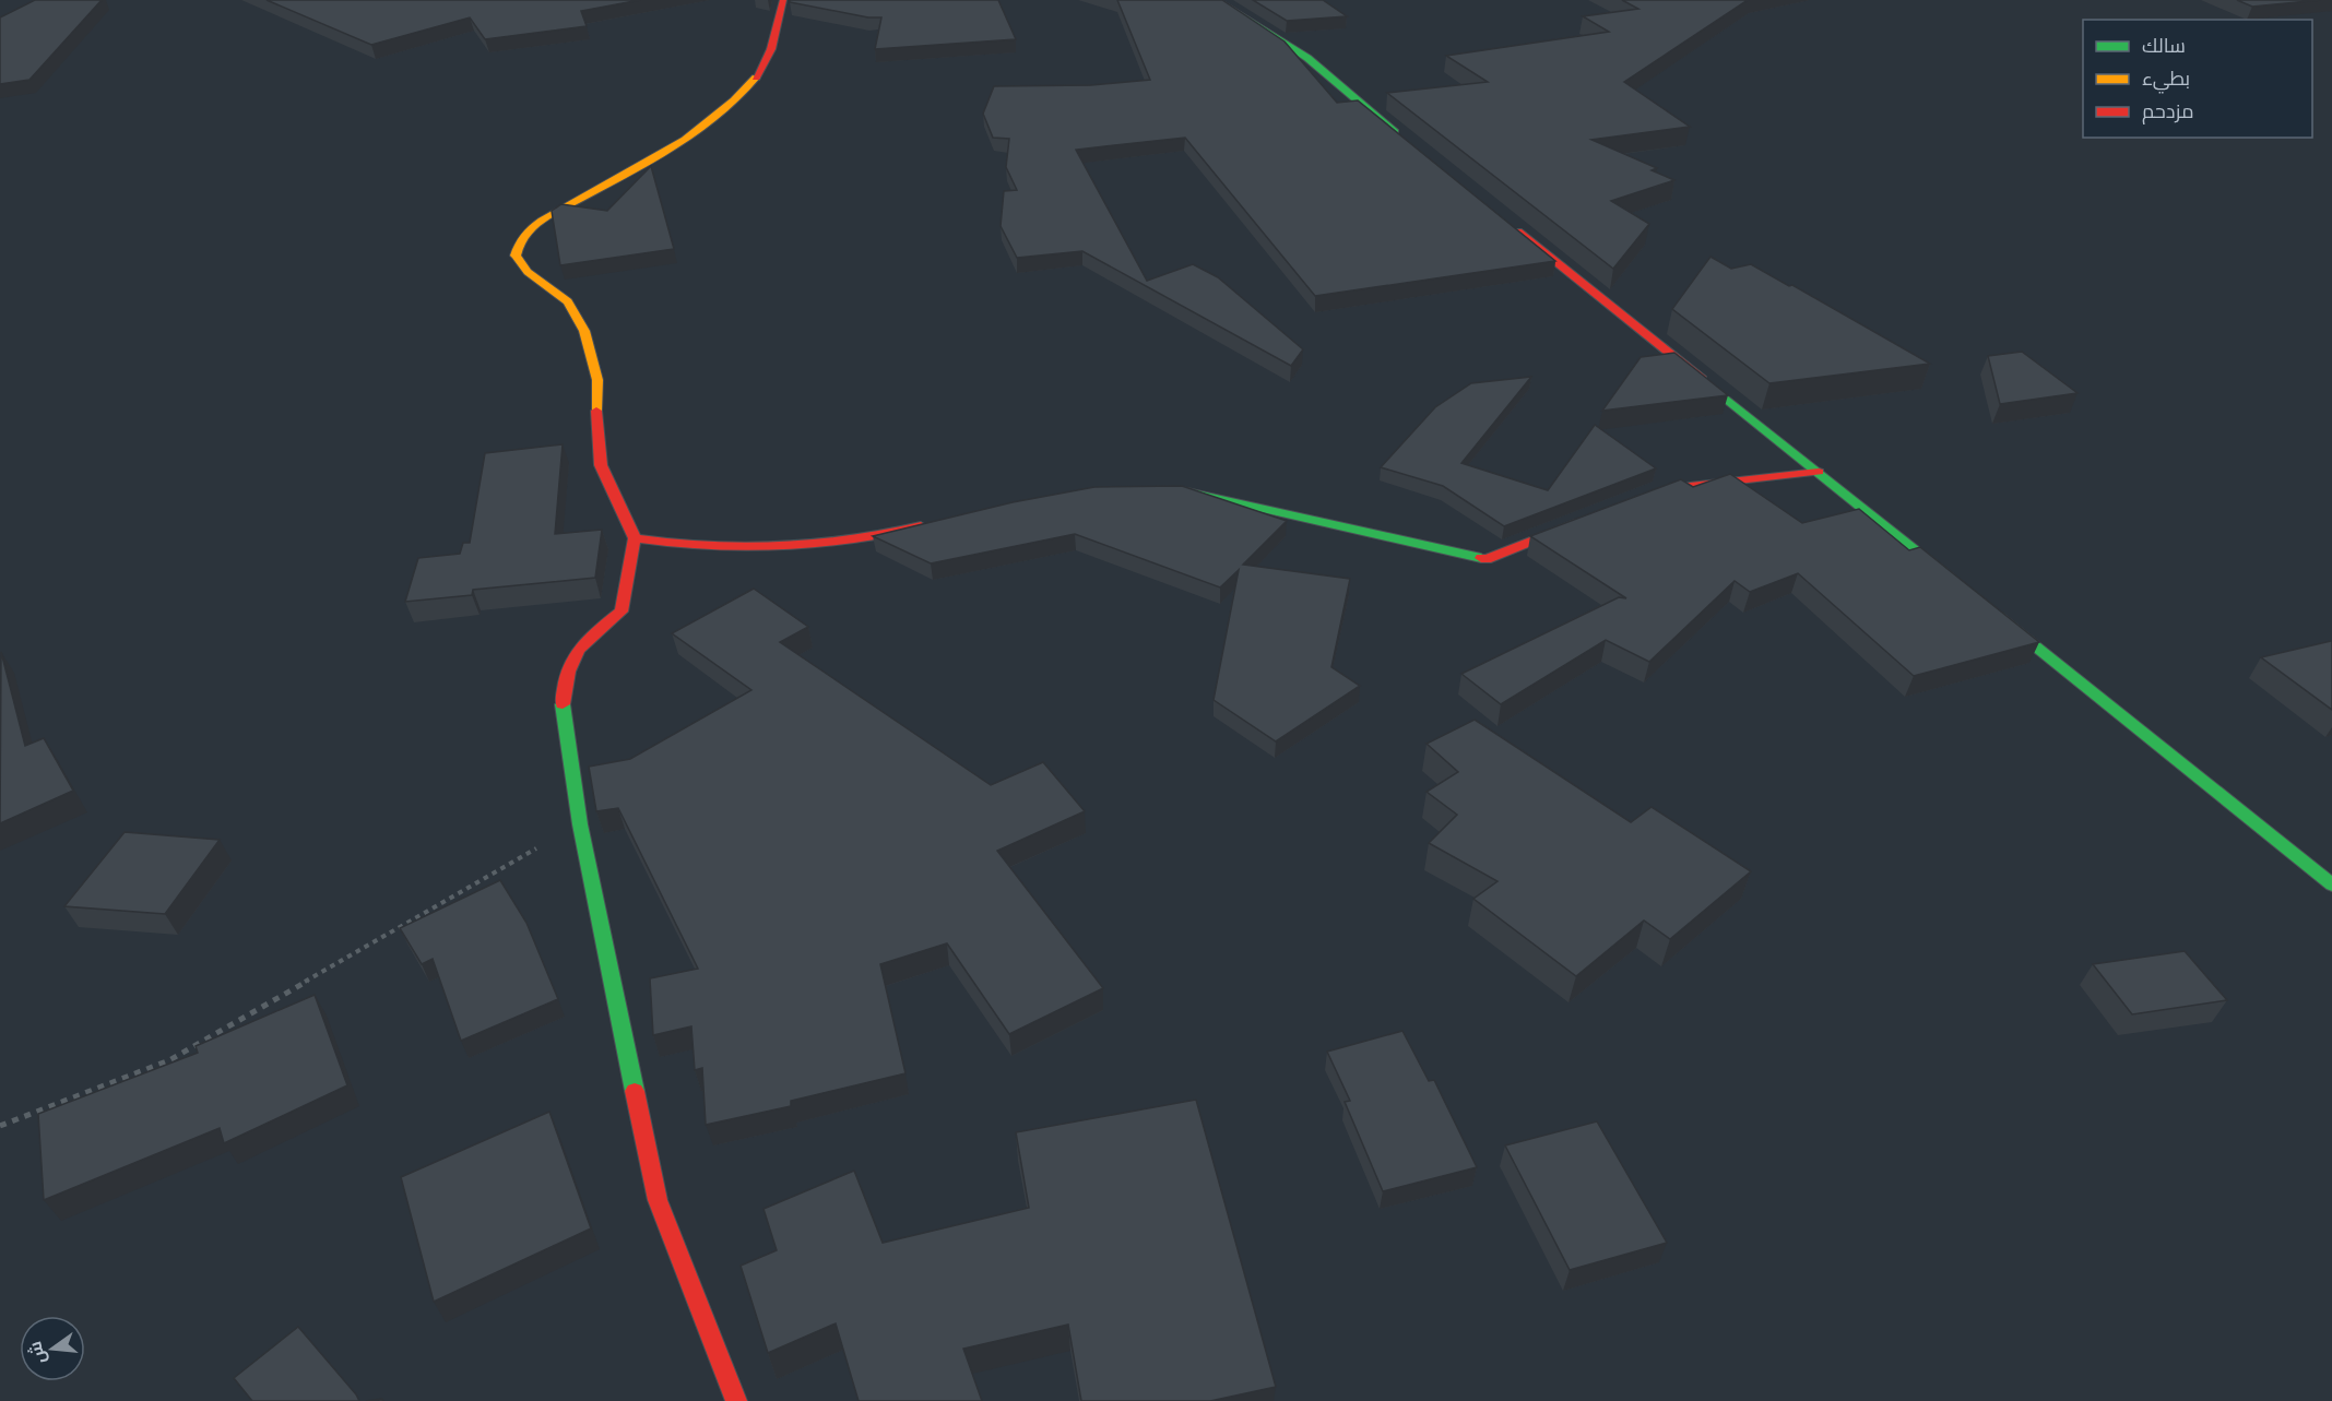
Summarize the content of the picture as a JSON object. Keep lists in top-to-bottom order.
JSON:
{
  "legend": ["سالك", "بطيء", "مزدحم"],
  "north": "left"
}
